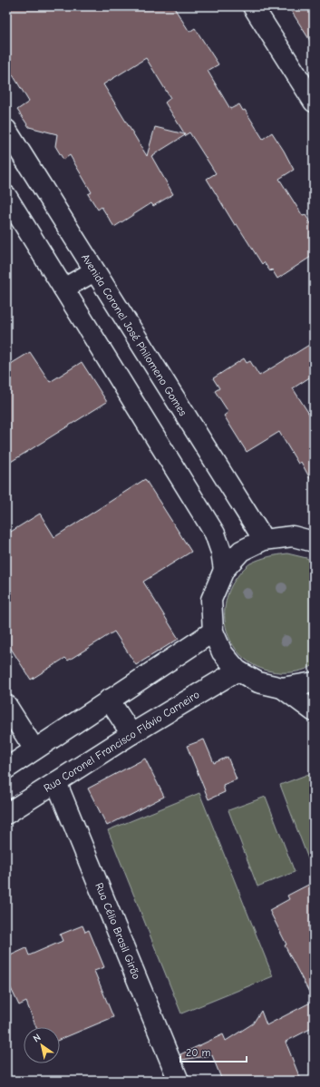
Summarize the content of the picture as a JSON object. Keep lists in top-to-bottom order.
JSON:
{
  "streets": {
    "main road": ["Avenida Coronel José Philomeno Gomes", "Rua Coronel Francisco Flávio Carneiro", "Rua Célio Brasil Girão"]
  },
  "crossings": [
    ["Rua Coronel Francisco Flávio Carneiro", "Rua Célio Brasil Girão"]
  ],
  "scale_bar": "20 m",
  "north": "top left"
}
